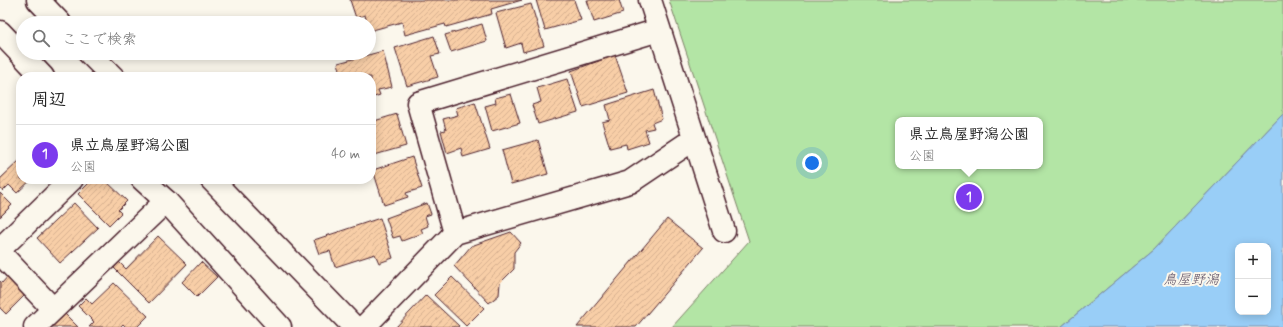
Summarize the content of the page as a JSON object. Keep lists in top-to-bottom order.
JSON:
{
  "water": ["鳥屋野潟"],
  "page": {
    "search": "ここで検索",
    "heading": "周辺",
    "popup": ["県立鳥屋野潟公園", "公園"],
    "list": [
      {
        "mark": "1",
        "name": "県立鳥屋野潟公園",
        "note": "公園",
        "value": "40 m"
      }
    ],
    "pins": "1",
    "map_buttons": ["+", "−"]
  }
}
